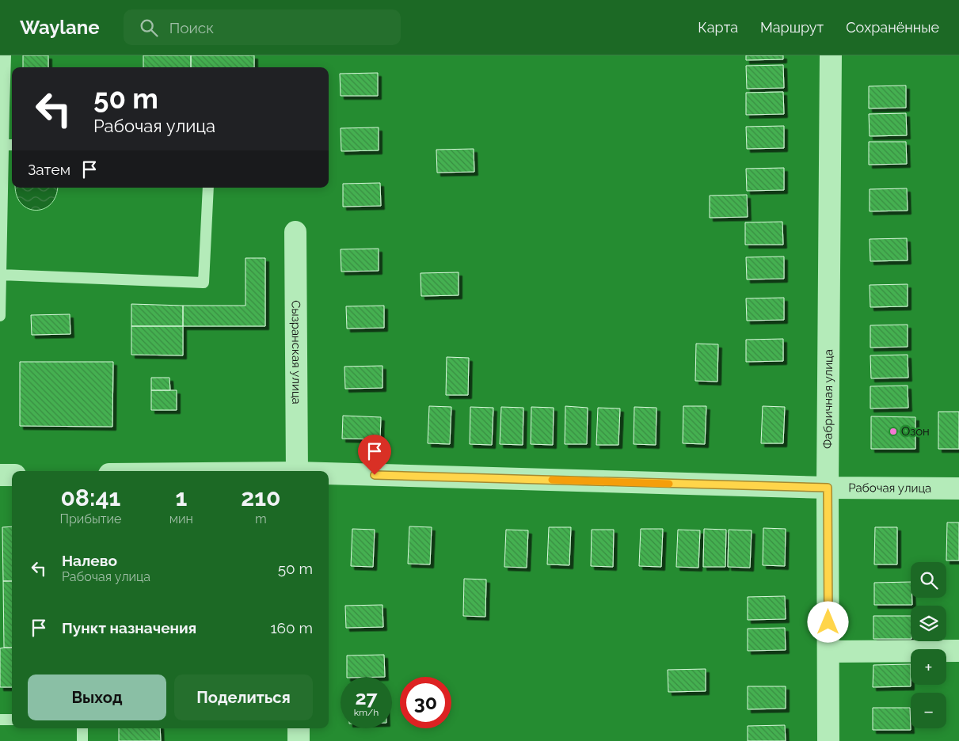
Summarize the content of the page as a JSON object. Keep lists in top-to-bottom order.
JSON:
{
  "streets": {
    "street": ["Сызранская улица", "Фабричная улица", "Рабочая улица"]
  },
  "crossings": [
    ["Фабричная улица", "Рабочая улица"]
  ],
  "places": ["Озон"],
  "page": {
    "header": "Waylane",
    "search": "Поиск",
    "nav": ["Карта", "Маршрут", "Сохранённые"],
    "turn": ["50 m", "Рабочая улица"],
    "then": "Затем",
    "eta": [
      "08:41",
      "Прибытие",
      "1",
      "мин",
      "210",
      "m"
    ],
    "list": [
      {
        "name": "Налево",
        "note": "Рабочая улица",
        "value": "50 m"
      },
      {
        "name": "Пункт назначения",
        "value": "160 m"
      }
    ],
    "map_buttons": ["+", "−"],
    "buttons": ["Выход", "Поделиться"],
    "speed": "27 km/h",
    "limit": "30"
  }
}
